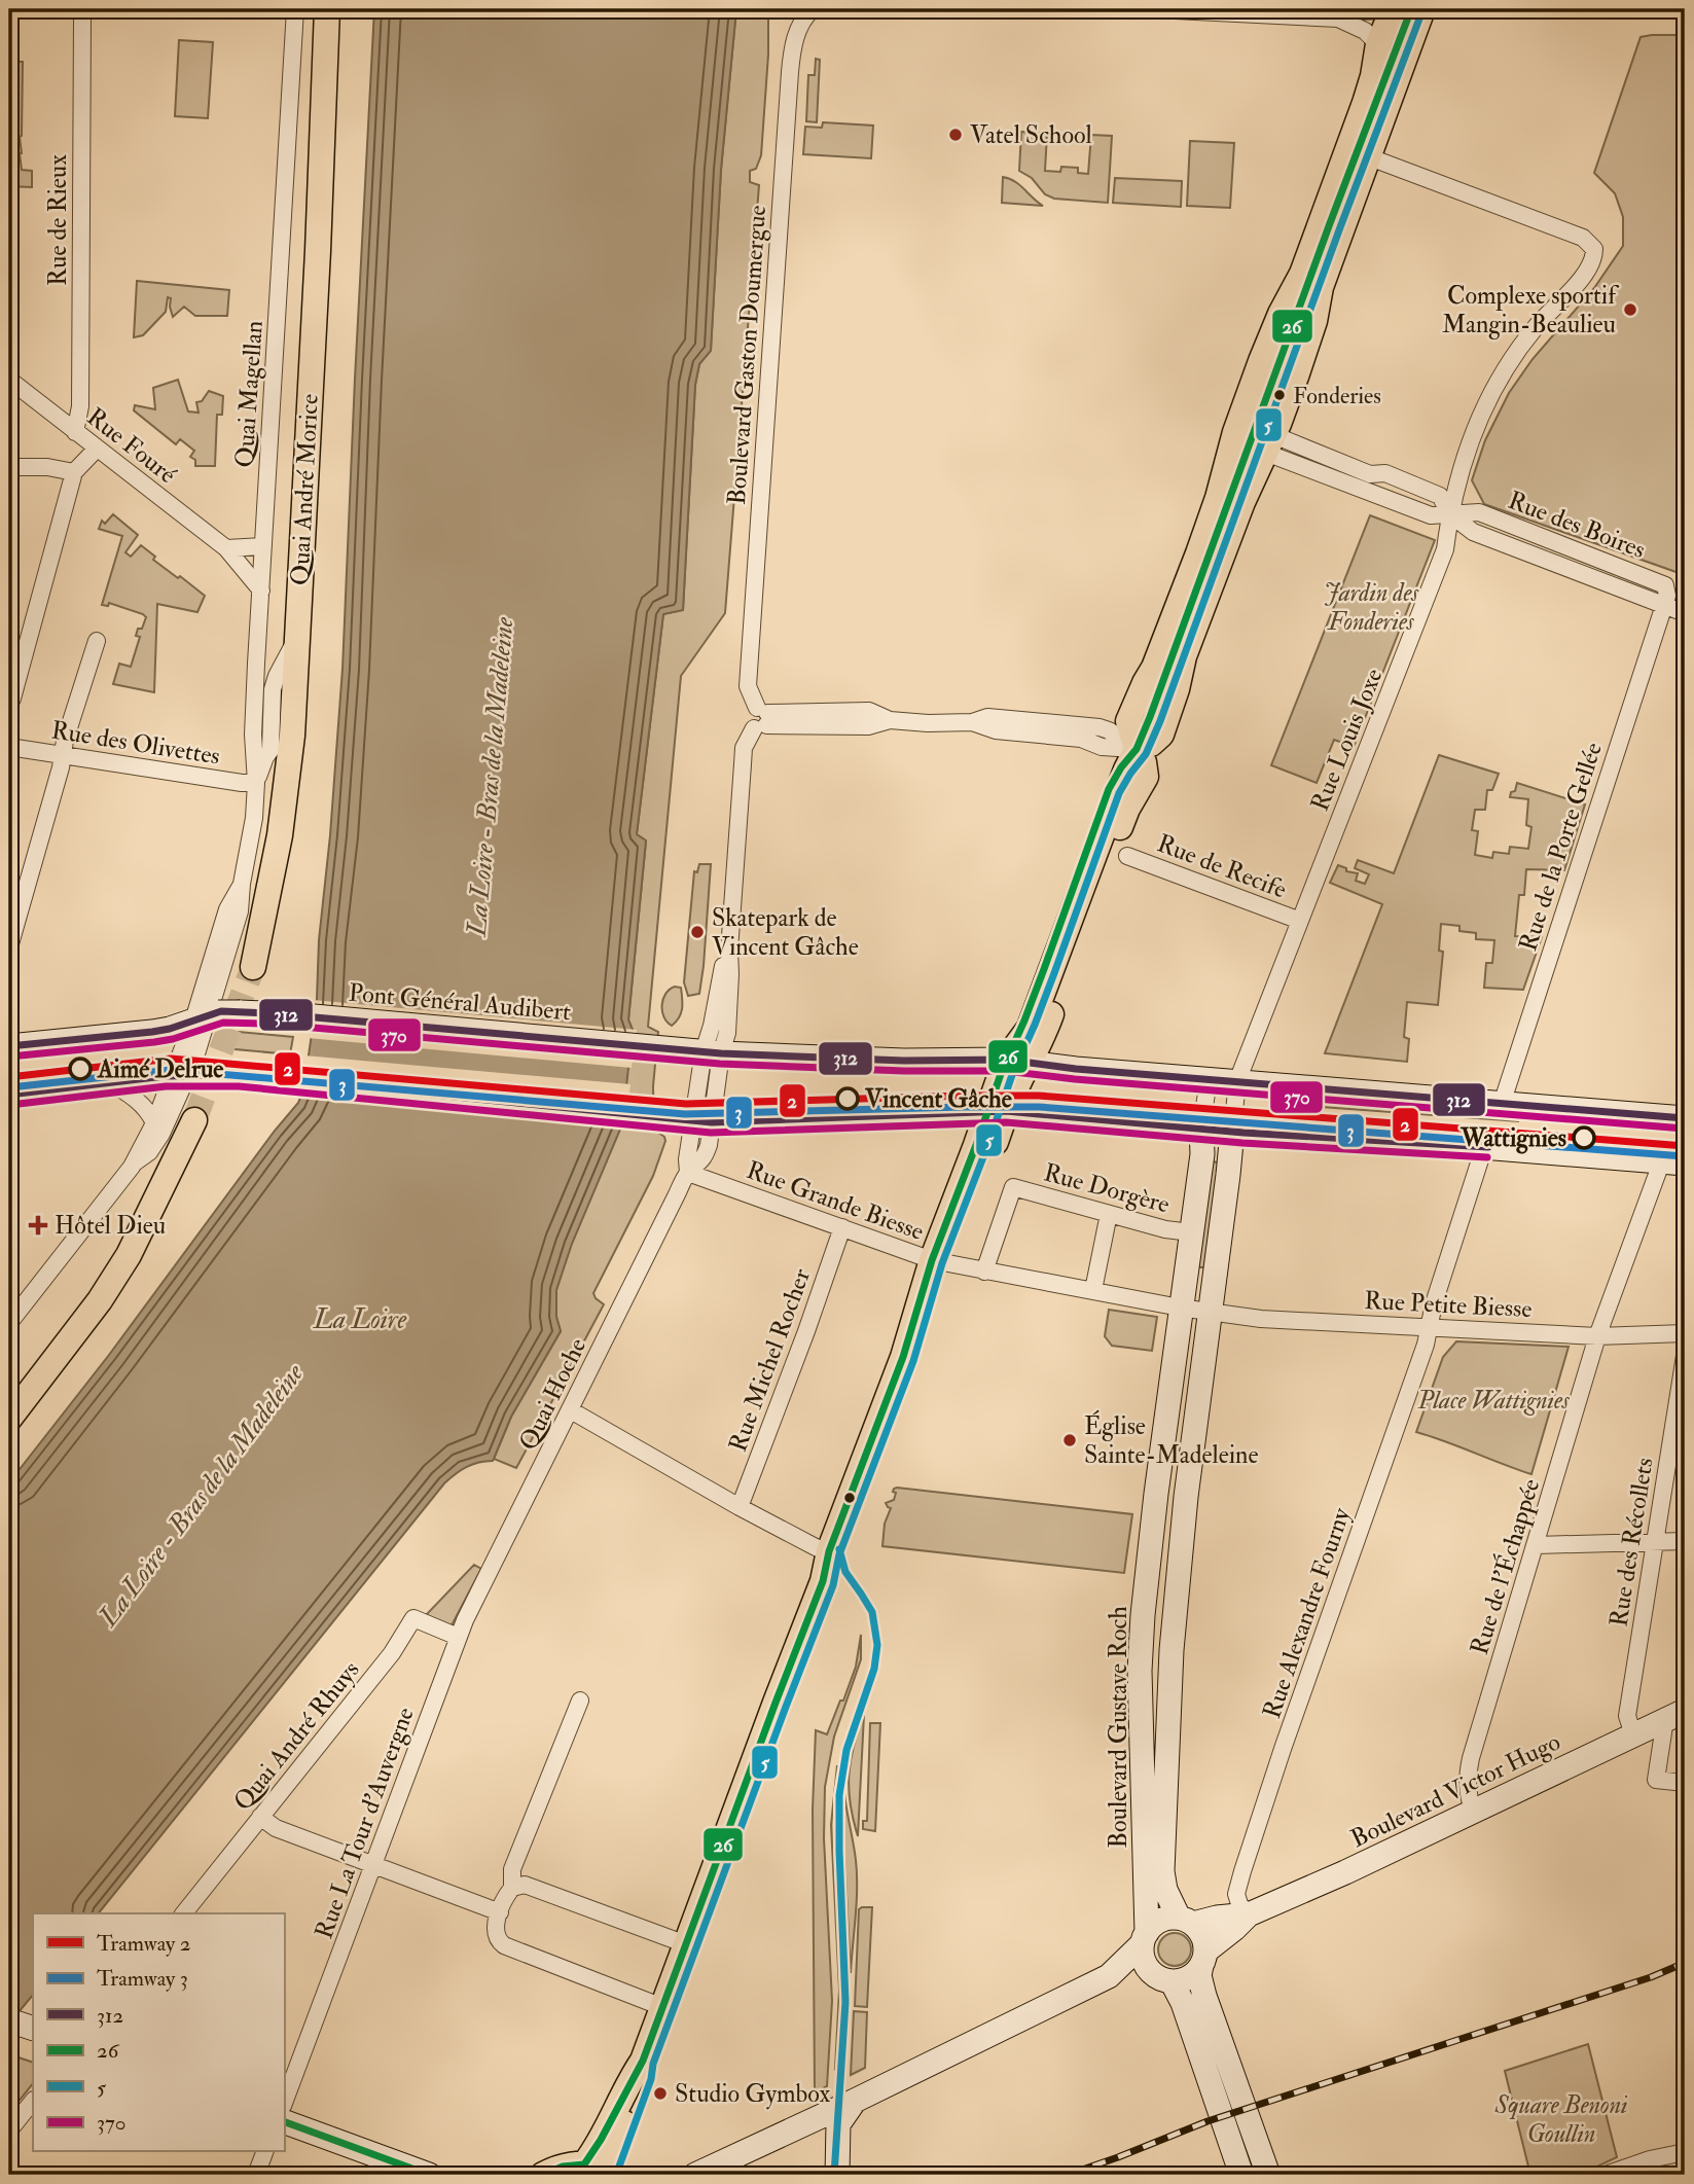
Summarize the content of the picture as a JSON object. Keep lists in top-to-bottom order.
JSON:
{
  "streets": {
    "main road": [
      "Quai André Morice",
      "Pont Général Audibert",
      "Boulevard Gustave Roch",
      "Boulevard Victor Hugo"
    ],
    "street": [
      "Rue de Rieux",
      "Boulevard Gaston Doumergue",
      "Quai Magellan",
      "Rue Fouré",
      "Rue des Boires",
      "Rue Louis Joxe",
      "Rue des Olivettes",
      "Rue de la Porte Gellée",
      "Rue de Recife",
      "Rue Dorgère",
      "Rue Grande Biesse",
      "Rue Petite Biesse",
      "Rue Michel Rocher",
      "Quai Hoche",
      "Rue des Récollets",
      "Rue de l'Échappée",
      "Rue Alexandre Fourny",
      "Quai André Rhuys",
      "Rue La Tour d'Auvergne"
    ]
  },
  "crossings": [
    ["Rue de Rieux", "Rue Fouré"],
    ["Quai Magellan", "Rue Fouré"],
    ["Quai Magellan", "Quai André Morice"],
    ["Quai Magellan", "Rue des Olivettes"],
    ["Quai Magellan", "Pont Général Audibert"],
    ["Rue des Boires", "Rue Louis Joxe"],
    ["Rue des Boires", "Rue de la Porte Gellée"],
    ["Rue Louis Joxe", "Rue de Recife"],
    ["Rue Louis Joxe", "Pont Général Audibert"],
    ["Rue Louis Joxe", "Boulevard Gustave Roch"],
    ["Rue de la Porte Gellée", "Pont Général Audibert"],
    ["Rue Dorgère", "Rue Grande Biesse"],
    ["Rue Dorgère", "Boulevard Gustave Roch"],
    ["Rue Grande Biesse", "Rue Michel Rocher"],
    ["Rue Grande Biesse", "Quai Hoche"],
    ["Rue Grande Biesse", "Boulevard Gustave Roch"],
    ["Rue Petite Biesse", "Rue de l'Échappée"],
    ["Rue Petite Biesse", "Rue Alexandre Fourny"],
    ["Rue Petite Biesse", "Boulevard Gustave Roch"],
    ["Quai Hoche", "Quai André Rhuys"],
    ["Quai Hoche", "Rue La Tour d'Auvergne"],
    ["Rue des Récollets", "Boulevard Victor Hugo"],
    ["Rue de l'Échappée", "Boulevard Victor Hugo"],
    ["Rue Alexandre Fourny", "Boulevard Victor Hugo"],
    ["Boulevard Gustave Roch", "Boulevard Victor Hugo"],
    ["Quai André Rhuys", "Rue La Tour d'Auvergne"]
  ],
  "water": ["La Loire - Bras de la Madeleine", "La Loire"],
  "parks": ["Jardin des Fonderies", "Place Wattignies", "Square Benoni Goullin"],
  "places": {
    "other": [
      "Vatel School",
      "Complexe sportif Mangin-Beaulieu",
      "Fonderies",
      "Skatepark de Vincent Gâche",
      "Aimé Delrue",
      "Vincent Gâche",
      "Wattignies",
      "Église Sainte-Madeleine",
      "Studio Gymbox"
    ],
    "health": ["Hôtel Dieu"]
  },
  "lines": [
    "transit line 26",
    "transit line 5",
    "transit line 312",
    "transit line 370",
    "tram line 2",
    "tram line 3"
  ],
  "legend": [
    "Tramway 2",
    "Tramway 3",
    "312",
    "26",
    "5",
    "370"
  ]
}
